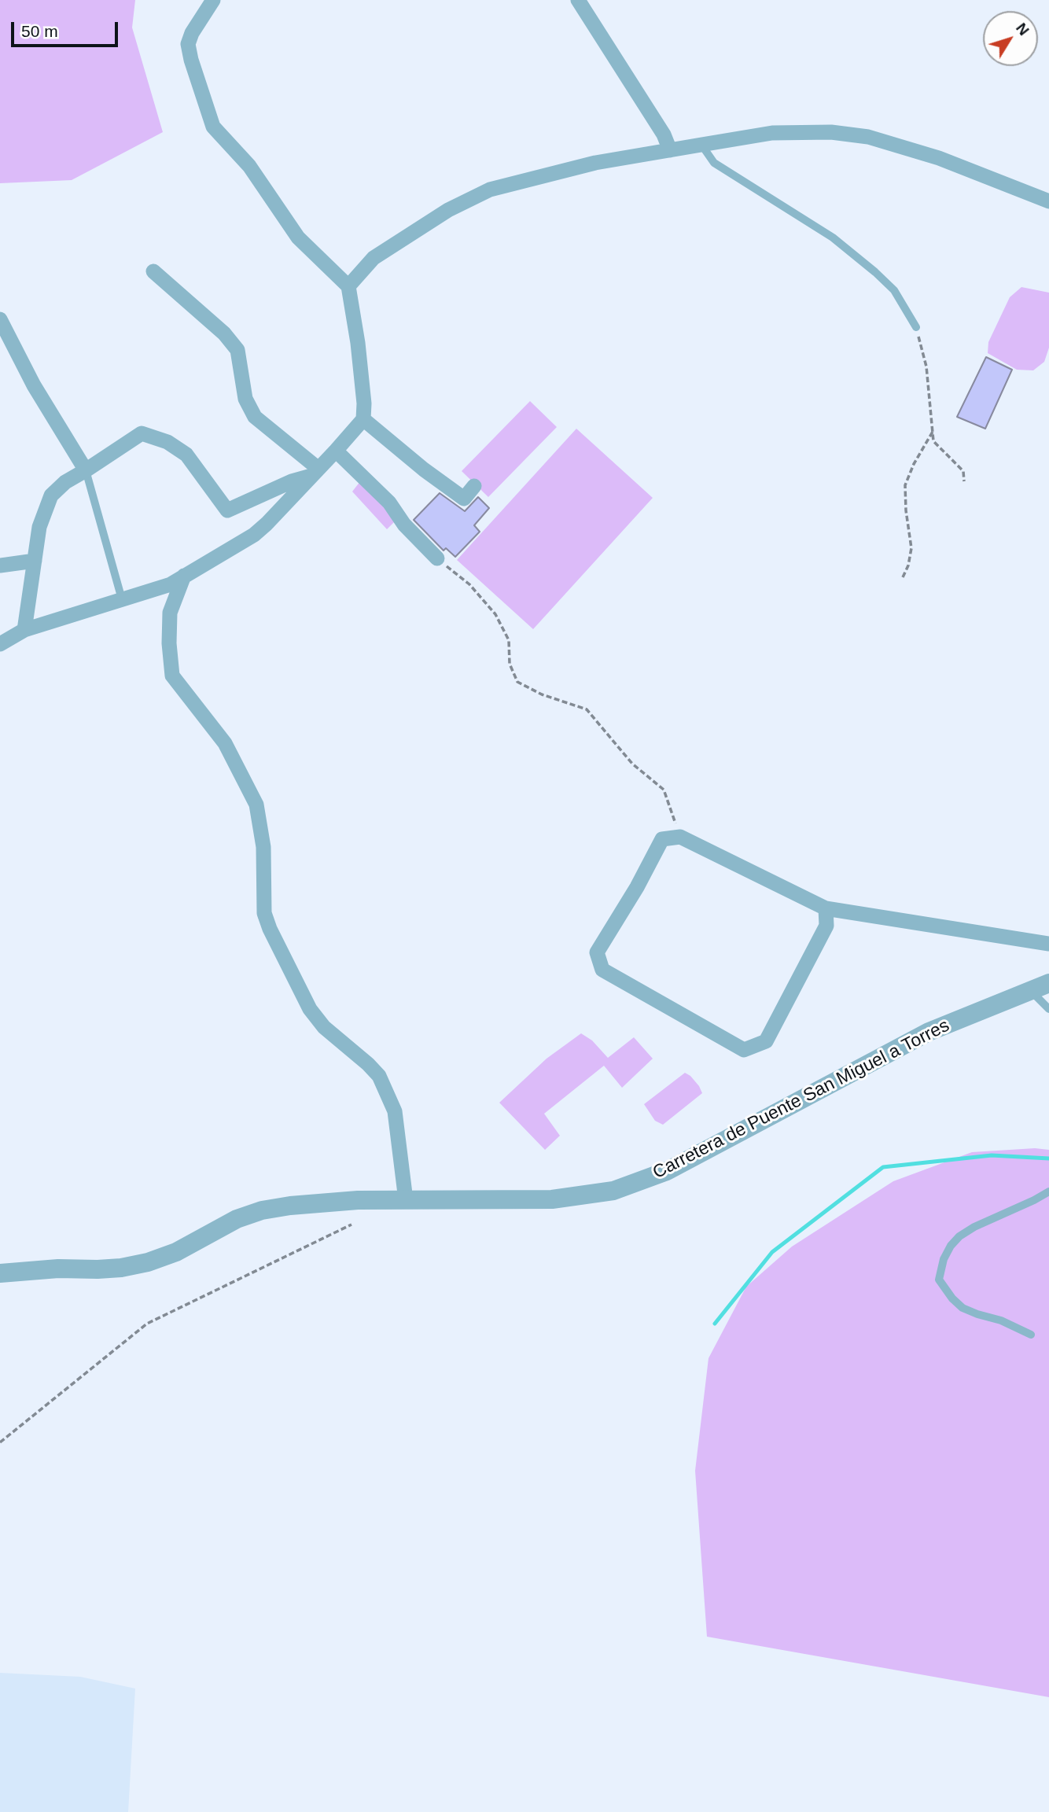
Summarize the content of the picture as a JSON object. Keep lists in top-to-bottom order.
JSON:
{
  "streets": {
    "street": ["Carretera de Puente San Miguel a Torres"]
  },
  "scale_bar": "50 m",
  "north": "top right"
}
